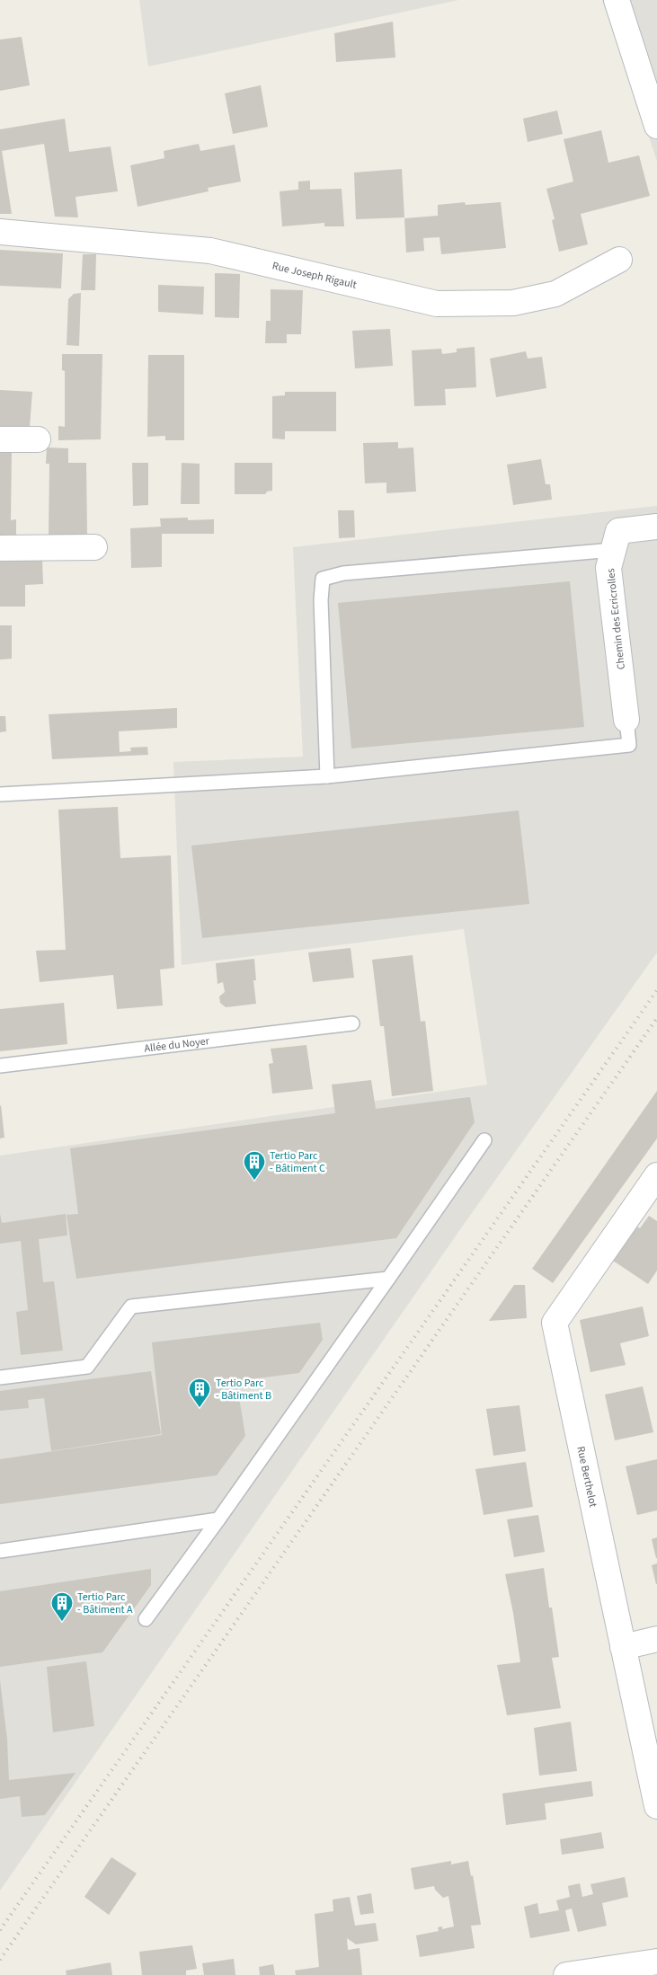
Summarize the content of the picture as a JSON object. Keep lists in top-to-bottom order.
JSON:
{
  "streets": {
    "street": ["Rue Joseph Rigault", "Chemin des Ecricrolles", "Rue Berthelot"],
    "lane": ["Allée du Noyer"]
  },
  "places": {
    "building": ["Tertio Parc - Bâtiment C", "Tertio Parc - Bâtiment B", "Tertio Parc - Bâtiment A"]
  }
}
